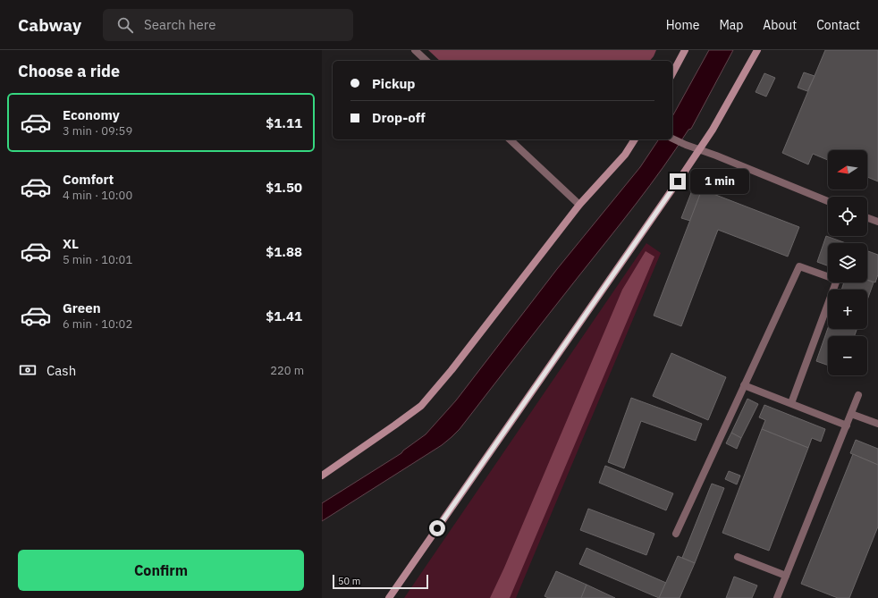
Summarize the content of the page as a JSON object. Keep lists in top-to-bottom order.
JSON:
{
  "scale_bar": "50 m",
  "north": "left",
  "page": {
    "header": "Cabway",
    "search": "Search here",
    "nav": [
      "Home",
      "Map",
      "About",
      "Contact"
    ],
    "heading": "Choose a ride",
    "banner": ["Pickup", "Drop-off"],
    "list": [
      {
        "name": "Economy",
        "note": "3 min · 09:59",
        "value": "$1.11"
      },
      {
        "name": "Comfort",
        "note": "4 min · 10:00",
        "value": "$1.50"
      },
      {
        "name": "XL",
        "note": "5 min · 10:01",
        "value": "$1.88"
      },
      {
        "name": "Green",
        "note": "6 min · 10:02",
        "value": "$1.41"
      }
    ],
    "map_buttons": ["+", "−"],
    "bubble": "1 min",
    "pay": ["Cash", "220 m"],
    "buttons": "Confirm",
    "scale": "50 m"
  }
}
